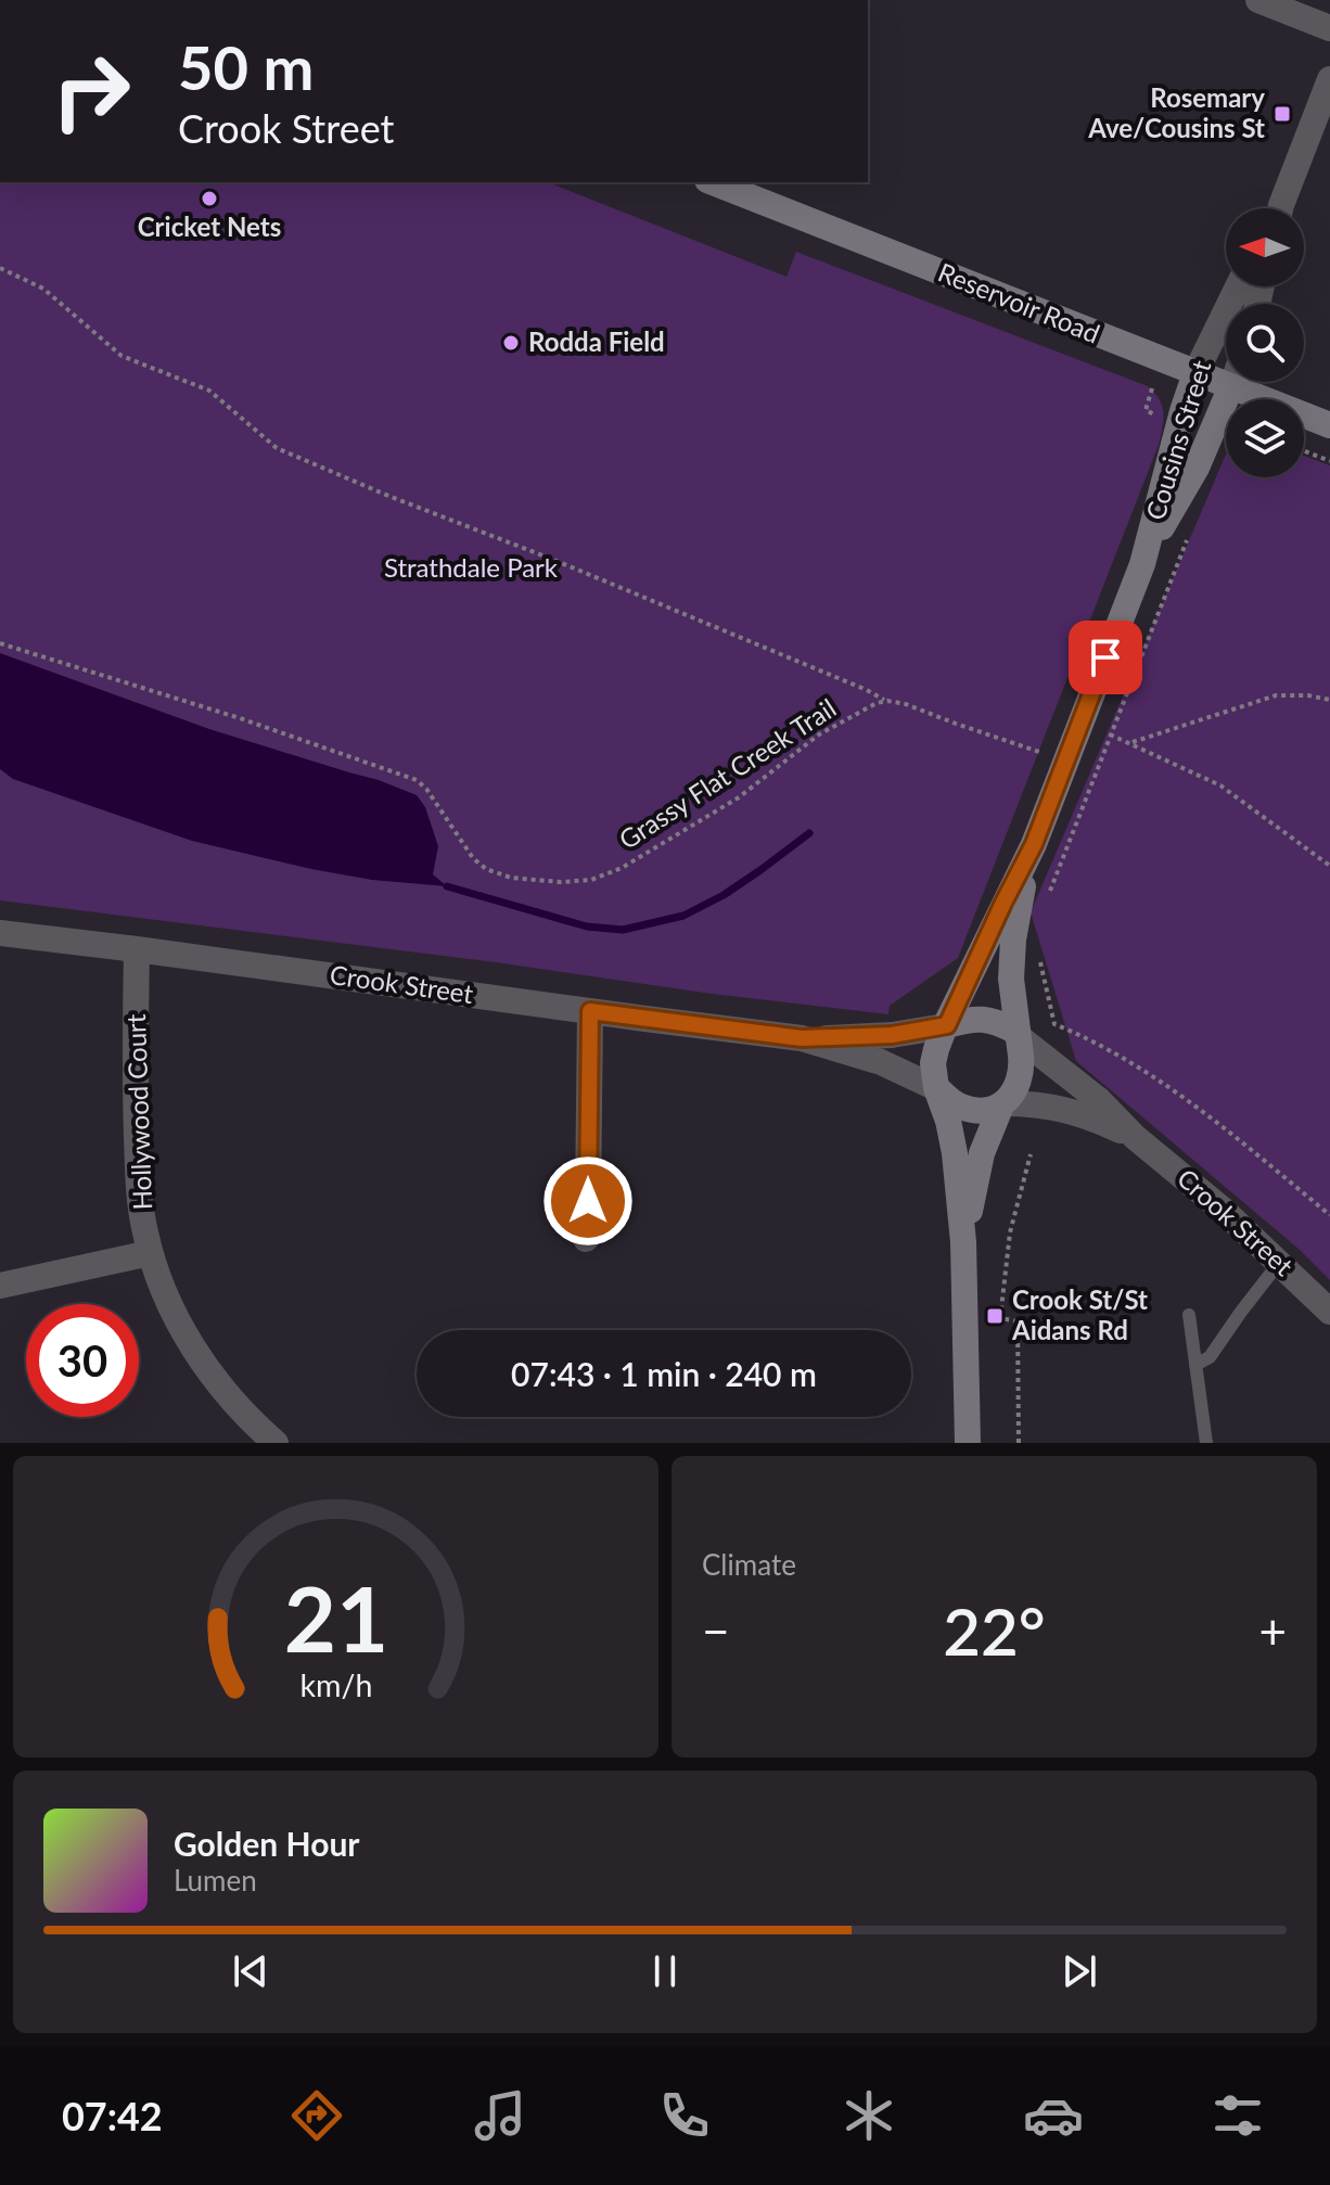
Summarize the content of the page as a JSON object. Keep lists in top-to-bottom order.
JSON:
{
  "streets": {
    "street": [
      "Reservoir Road",
      "Cousins Street",
      "Crook Street",
      "Hollywood Court"
    ],
    "path": ["Grassy Flat Creek Trail"]
  },
  "crossings": [
    ["Reservoir Road", "Cousins Street"],
    ["Cousins Street", "Crook Street"],
    ["Crook Street", "Hollywood Court"]
  ],
  "parks": ["Strathdale Park"],
  "places": {
    "transit": ["Rosemary Ave/Cousins St", "Crook St/St Aidans Rd"],
    "other": ["Cricket Nets", "Rodda Field"]
  },
  "north": "left",
  "page": {
    "turn": ["50 m", "Crook Street"],
    "limit": "30",
    "trip": "07:43 · 1 min · 240 m",
    "tile": "Climate",
    "heat": ["−", "22°", "+"],
    "song": ["Golden Hour", "Lumen"],
    "tabs": "07:42",
    "gauge": ["21", "km/h"]
  }
}
